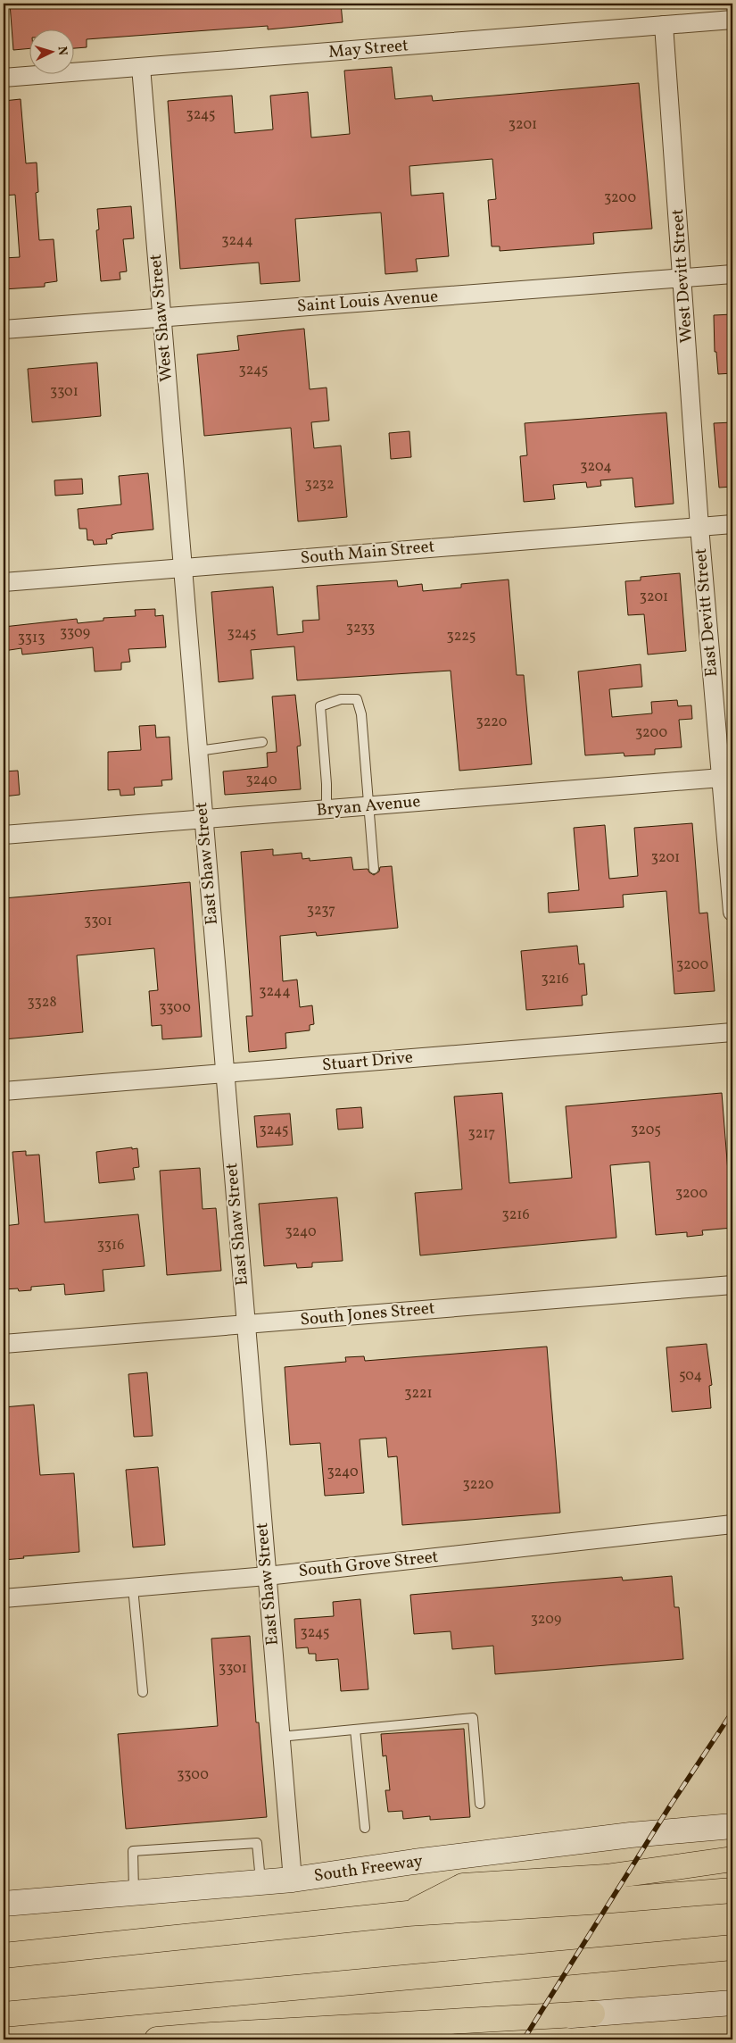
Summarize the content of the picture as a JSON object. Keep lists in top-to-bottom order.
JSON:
{
  "streets": {
    "main road": ["South Freeway"],
    "street": [
      "May Street",
      "West Devitt Street",
      "Saint Louis Avenue",
      "West Shaw Street",
      "South Main Street",
      "East Devitt Street",
      "Bryan Avenue",
      "East Shaw Street",
      "Stuart Drive",
      "South Jones Street",
      "South Grove Street"
    ]
  },
  "crossings": [
    ["May Street", "West Devitt Street"],
    ["May Street", "West Shaw Street"],
    ["West Devitt Street", "Saint Louis Avenue"],
    ["West Devitt Street", "South Main Street"],
    ["West Devitt Street", "East Devitt Street"],
    ["Saint Louis Avenue", "West Shaw Street"],
    ["West Shaw Street", "South Main Street"],
    ["West Shaw Street", "East Shaw Street"],
    ["South Main Street", "East Devitt Street"],
    ["South Main Street", "East Shaw Street"],
    ["East Devitt Street", "Bryan Avenue"],
    ["Bryan Avenue", "East Shaw Street"],
    ["East Shaw Street", "Stuart Drive"],
    ["East Shaw Street", "South Jones Street"],
    ["East Shaw Street", "South Grove Street"],
    ["East Shaw Street", "South Freeway"]
  ],
  "house_numbers": [
    "3245",
    "3201",
    "3200",
    "3244",
    "3245",
    "3301",
    "3204",
    "3232",
    "3201",
    "3233",
    "3309",
    "3245",
    "3225",
    "3313",
    "3220",
    "3200",
    "3240",
    "3201",
    "3237",
    "3301",
    "3200",
    "3216",
    "3244",
    "3328",
    "3300",
    "3245",
    "3205",
    "3217",
    "3200",
    "3216",
    "3240",
    "3316",
    "504",
    "3221",
    "3240",
    "3220",
    "3209",
    "3245",
    "3301",
    "3300"
  ],
  "north": "right"
}
